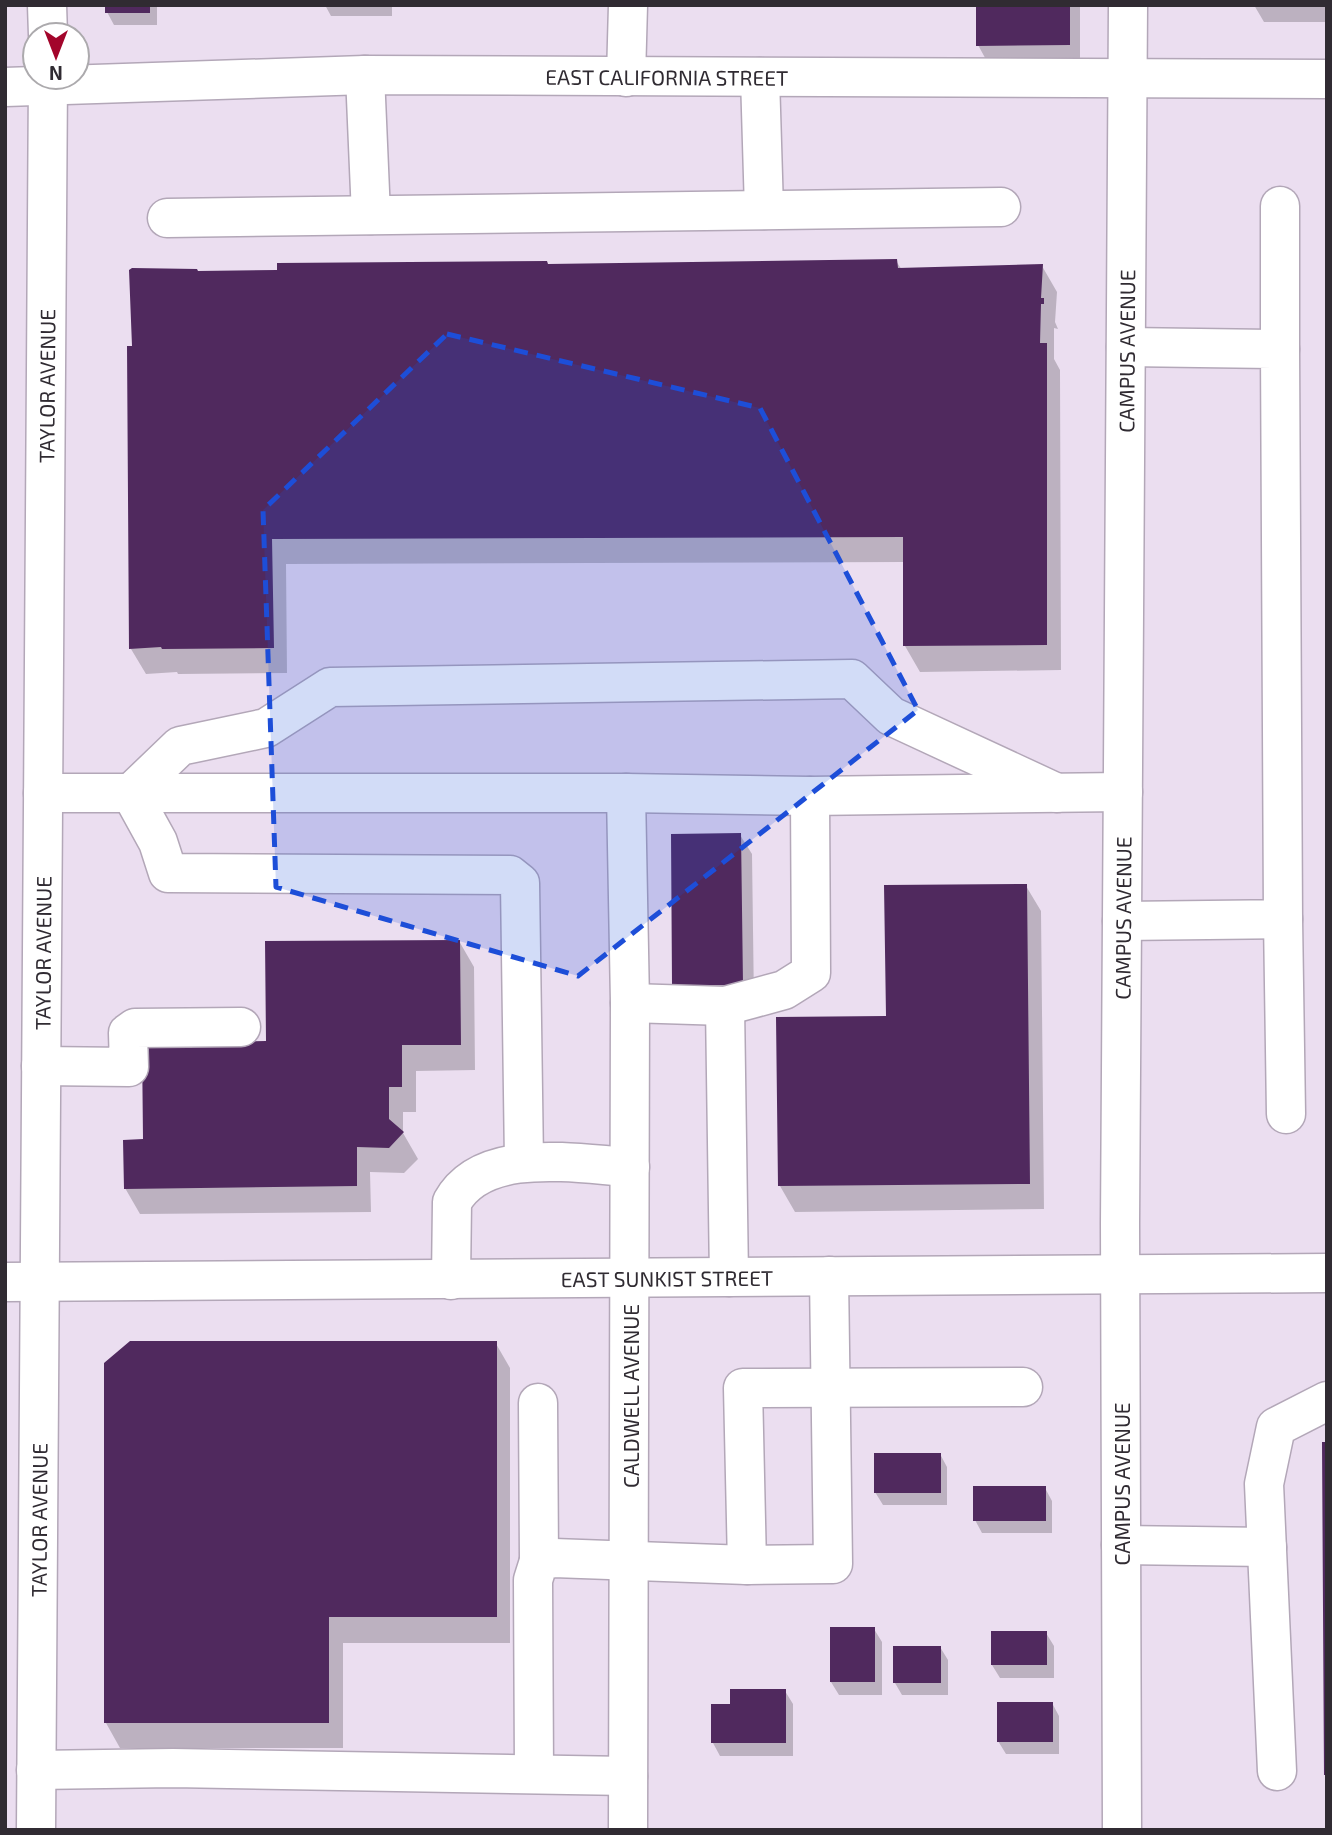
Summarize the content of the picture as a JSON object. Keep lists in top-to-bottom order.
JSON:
{
  "streets": {
    "street": [
      "EAST CALIFORNIA STREET",
      "CAMPUS AVENUE",
      "TAYLOR AVENUE",
      "EAST SUNKIST STREET",
      "CALDWELL AVENUE"
    ]
  },
  "crossings": [
    ["EAST CALIFORNIA STREET", "CAMPUS AVENUE"],
    ["CAMPUS AVENUE", "EAST SUNKIST STREET"],
    ["TAYLOR AVENUE", "EAST SUNKIST STREET"],
    ["EAST SUNKIST STREET", "CALDWELL AVENUE"]
  ],
  "north": "bottom"
}
